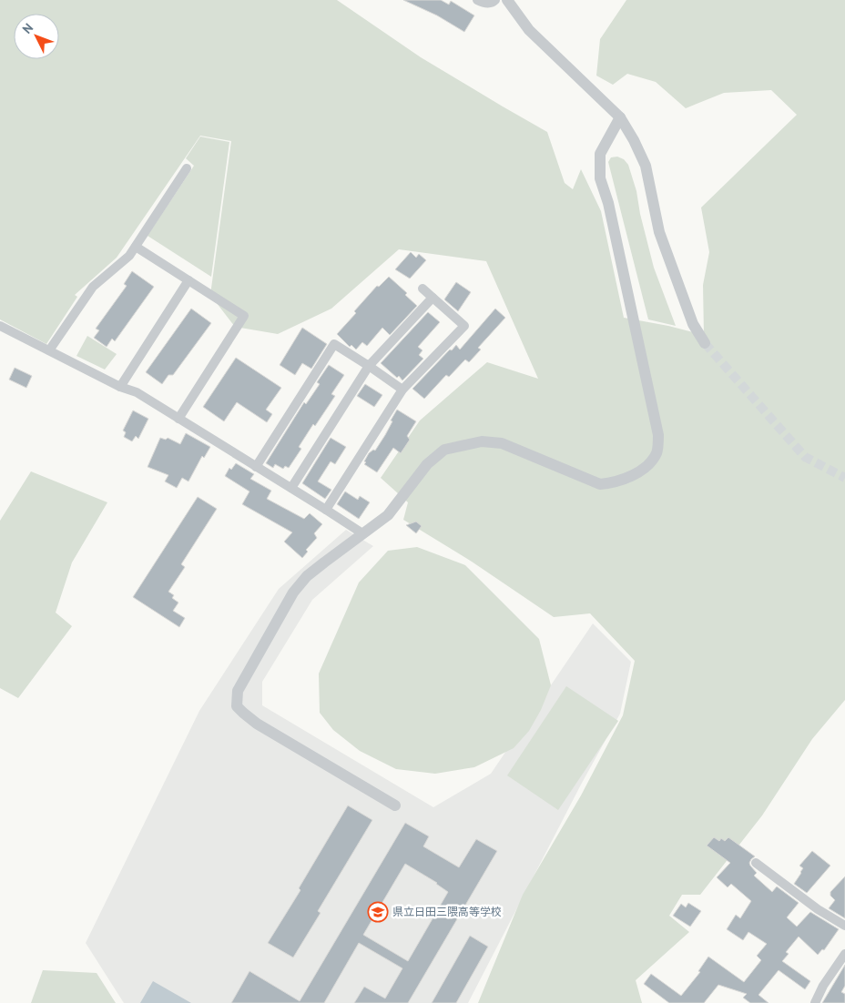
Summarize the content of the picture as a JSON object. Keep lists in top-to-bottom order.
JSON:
{
  "places": {
    "school or university": ["県立日田三隈高等学校"]
  },
  "north": "top left"
}
